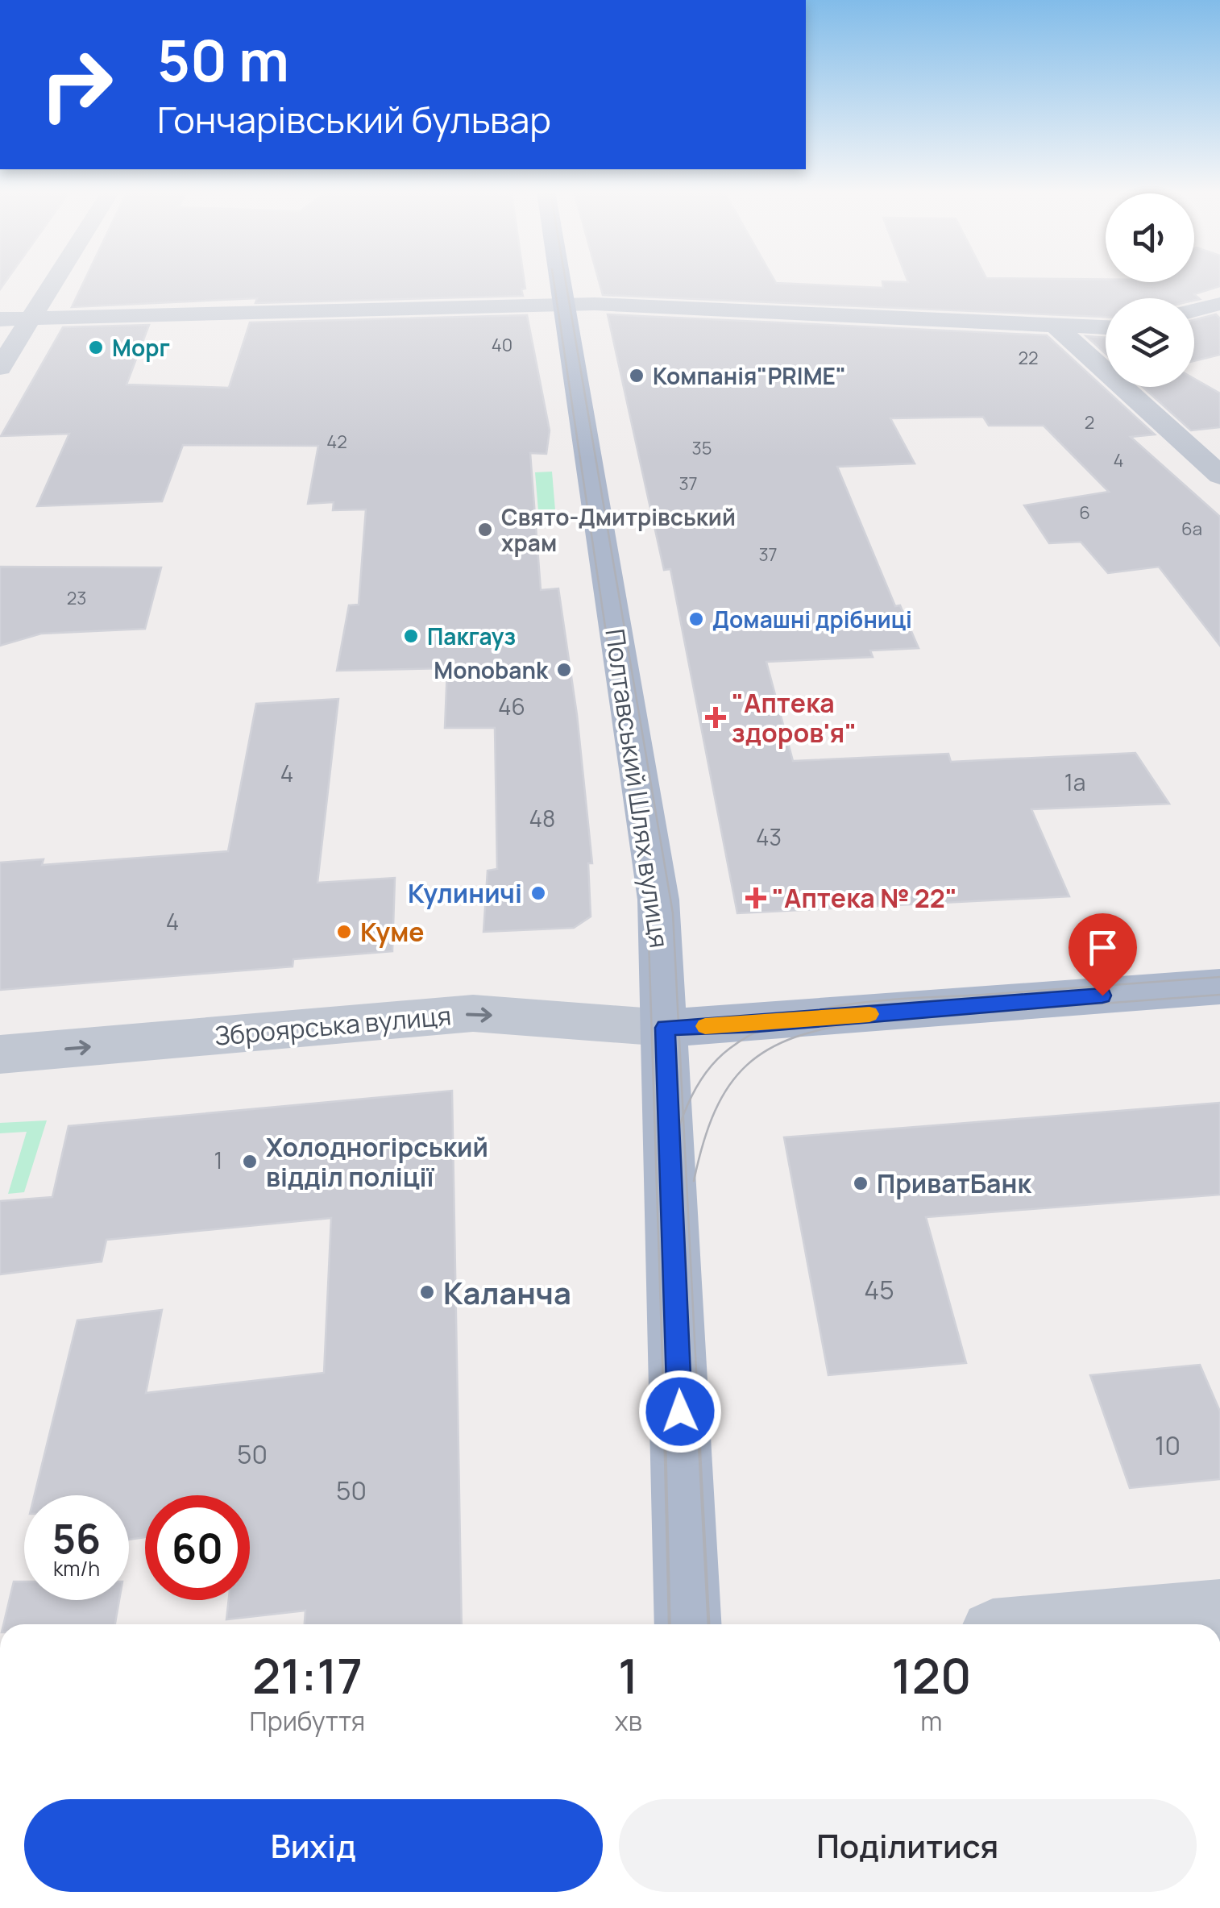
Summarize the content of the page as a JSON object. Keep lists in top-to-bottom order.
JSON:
{
  "streets": {
    "main road": ["Полтавський Шлях вулиця"],
    "street": ["Зброярська вулиця"]
  },
  "crossings": [
    ["Полтавський Шлях вулиця", "Зброярська вулиця"]
  ],
  "one_way": ["Зброярська вулиця"],
  "places": {
    "other": [
      "Морг",
      "Компанія\"PRIME\"",
      "Свято-Дмитрівський храм",
      "Домашні дрібниці",
      "Пакгауз",
      "Monobank",
      "Кулиничі",
      "Куме",
      "Холодногірський відділ поліції",
      "ПриватБанк",
      "Каланча"
    ],
    "health": ["\"Аптека здоров'я\"", "\"Аптека № 22\""]
  },
  "house_numbers": [
    "40",
    "22",
    "2",
    "42",
    "35",
    "4",
    "37",
    "6",
    "6а",
    "37",
    "23",
    "46",
    "4",
    "1а",
    "48",
    "43",
    "4",
    "1",
    "45",
    "10",
    "50",
    "50"
  ],
  "page": {
    "turn": ["50 m", "Гончарівський бульвар"],
    "speed": "56 km/h",
    "limit": "60",
    "eta": [
      "21:17",
      "Прибуття",
      "1",
      "хв",
      "120",
      "m"
    ],
    "buttons": ["Вихід", "Поділитися"]
  }
}
